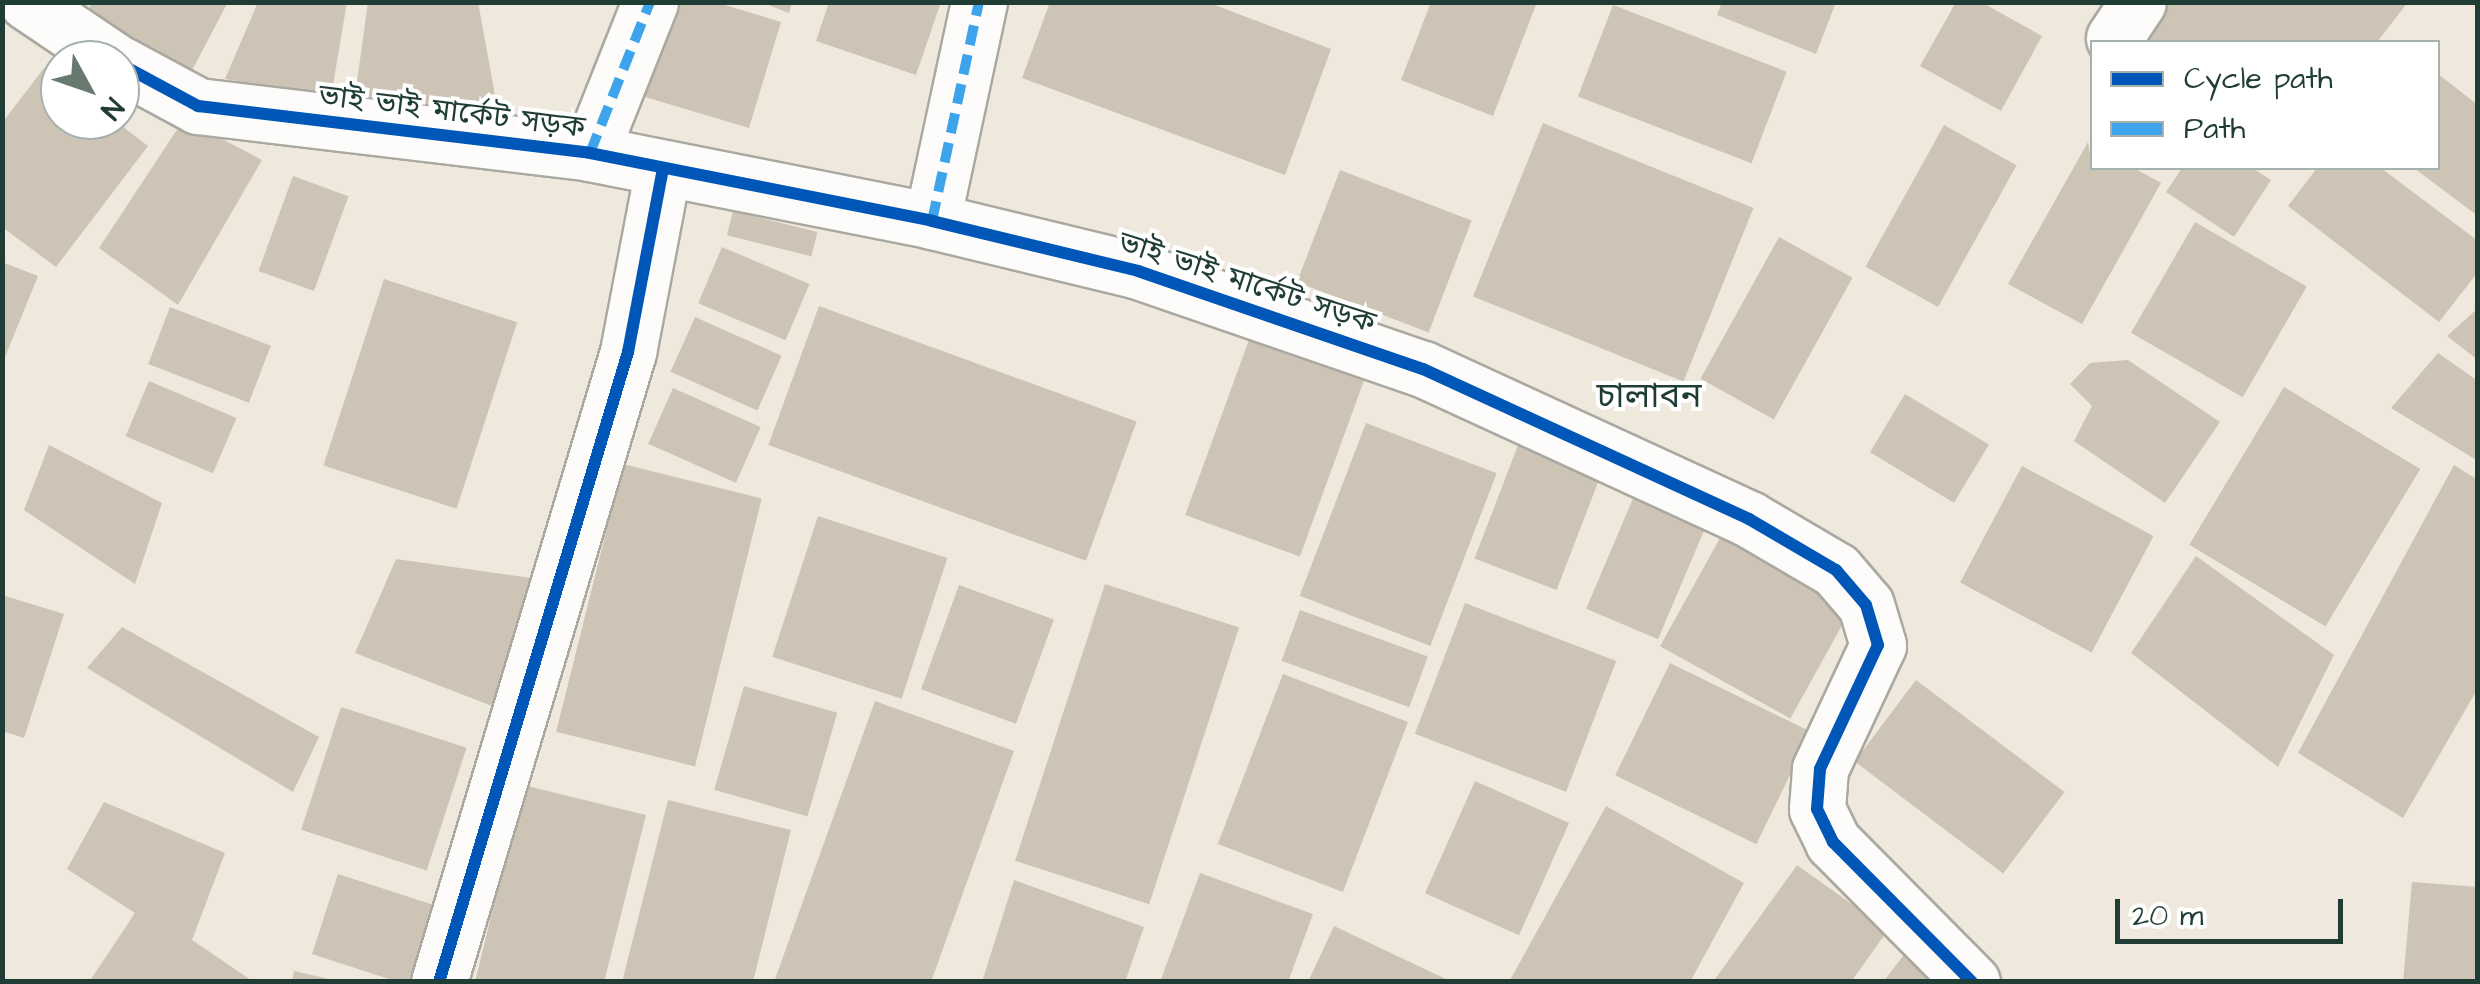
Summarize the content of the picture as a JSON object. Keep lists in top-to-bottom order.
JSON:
{
  "streets": {
    "street": ["ভাই ভাই মার্কেট সড়ক"]
  },
  "districts": ["চালাবন"],
  "legend": ["Cycle path", "Path"],
  "scale_bar": "20 m",
  "north": "bottom right"
}
